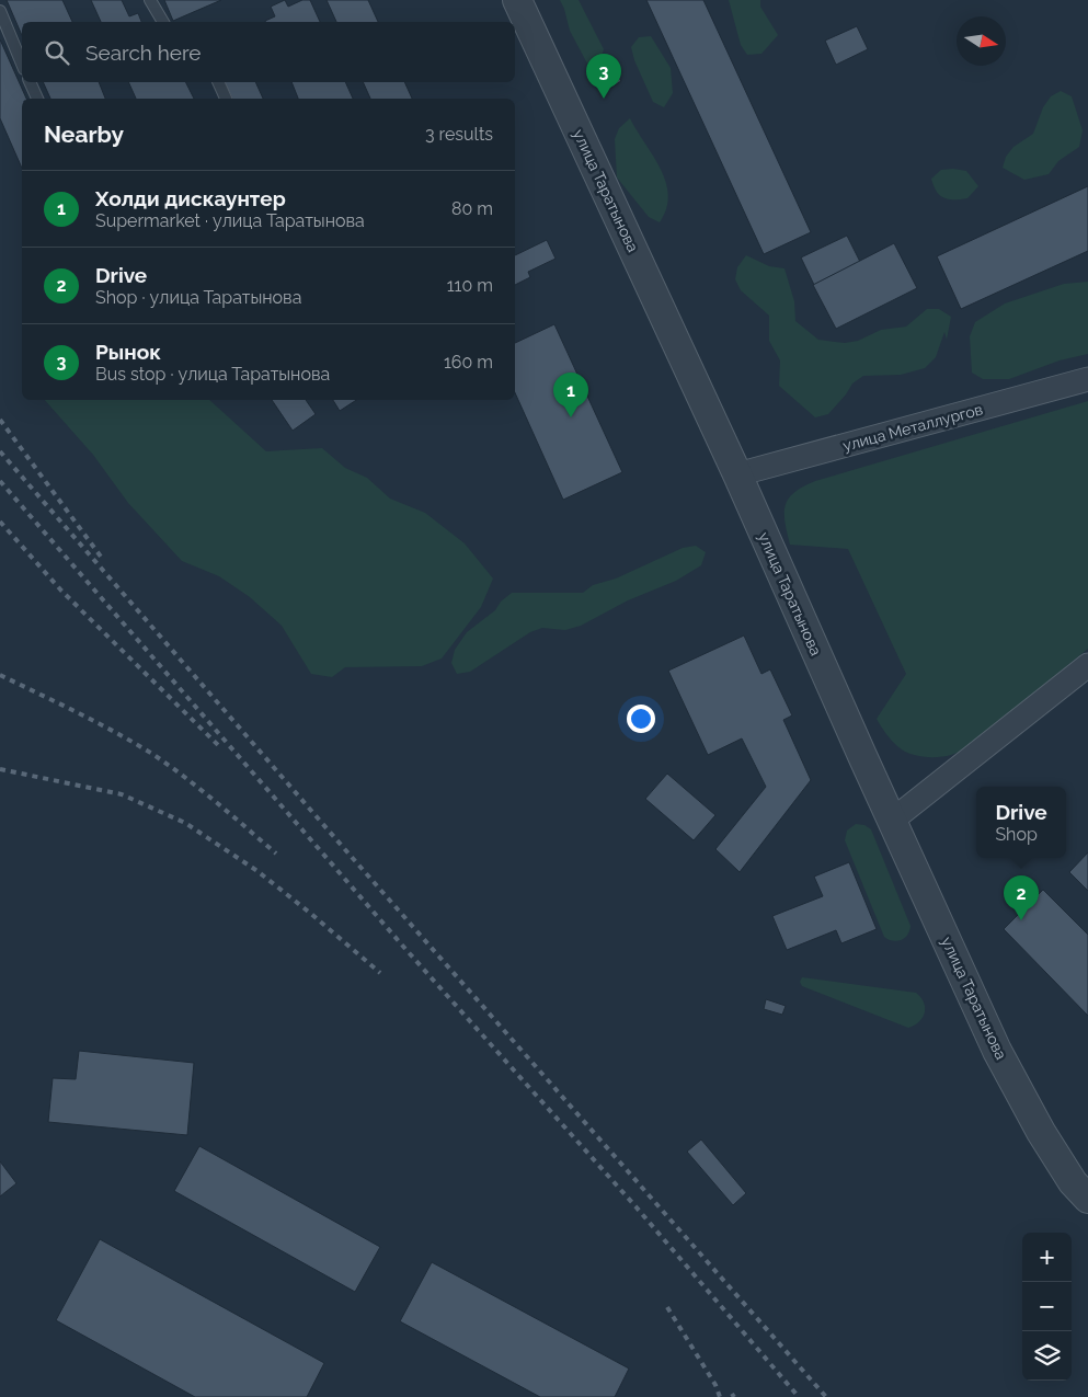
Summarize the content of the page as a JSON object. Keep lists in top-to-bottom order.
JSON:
{
  "streets": {
    "street": ["улица Таратынова", "улица Металлургов"]
  },
  "crossings": [
    ["улица Таратынова", "улица Металлургов"]
  ],
  "north": "right",
  "page": {
    "search": "Search here",
    "pins": ["3", "1", "2"],
    "heading": ["Nearby", "3 results"],
    "list": [
      {
        "mark": "1",
        "name": "Холди дискаунтер",
        "note": "Supermarket · улица Таратынова",
        "value": "80 m"
      },
      {
        "mark": "2",
        "name": "Drive",
        "note": "Shop · улица Таратынова",
        "value": "110 m"
      },
      {
        "mark": "3",
        "name": "Рынок",
        "note": "Bus stop · улица Таратынова",
        "value": "160 m"
      }
    ],
    "popup": ["Drive", "Shop"],
    "map_buttons": ["+", "−"]
  }
}
